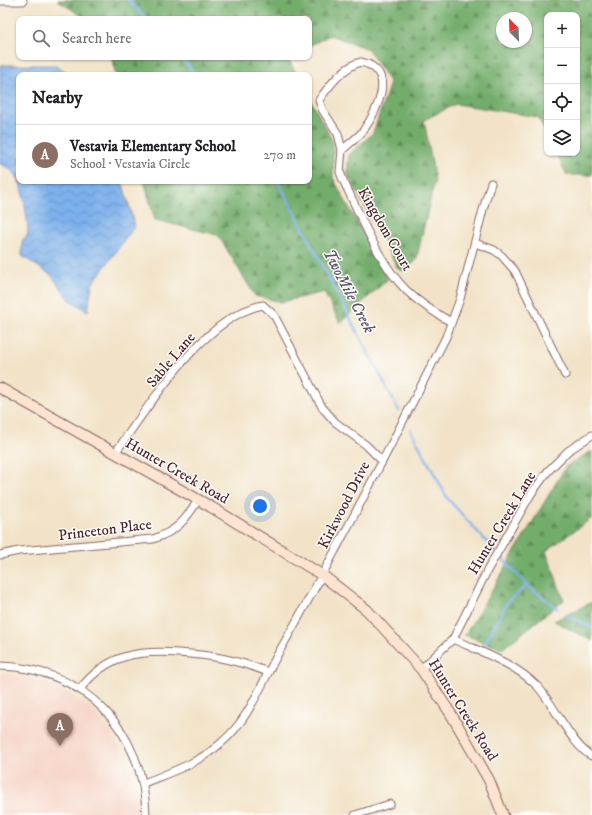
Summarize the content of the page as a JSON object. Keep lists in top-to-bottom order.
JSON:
{
  "streets": {
    "main road": ["Hunter Creek Road"],
    "street": [
      "Kingdom Court",
      "Sable Lane",
      "Kirkwood Drive",
      "Hunter Creek Lane",
      "Princeton Place"
    ]
  },
  "crossings": [
    ["Kingdom Court", "Kirkwood Drive"],
    ["Sable Lane", "Hunter Creek Road"],
    ["Sable Lane", "Kirkwood Drive"],
    ["Hunter Creek Road", "Kirkwood Drive"],
    ["Hunter Creek Road", "Hunter Creek Lane"],
    ["Hunter Creek Road", "Princeton Place"]
  ],
  "water": ["TwoMile Creek"],
  "north": "top left",
  "page": {
    "map_buttons": ["+", "−"],
    "search": "Search here",
    "heading": "Nearby",
    "list": [
      {
        "mark": "A",
        "name": "Vestavia Elementary School",
        "note": "School · Vestavia Circle",
        "value": "270 m"
      }
    ],
    "pins": "A"
  }
}
